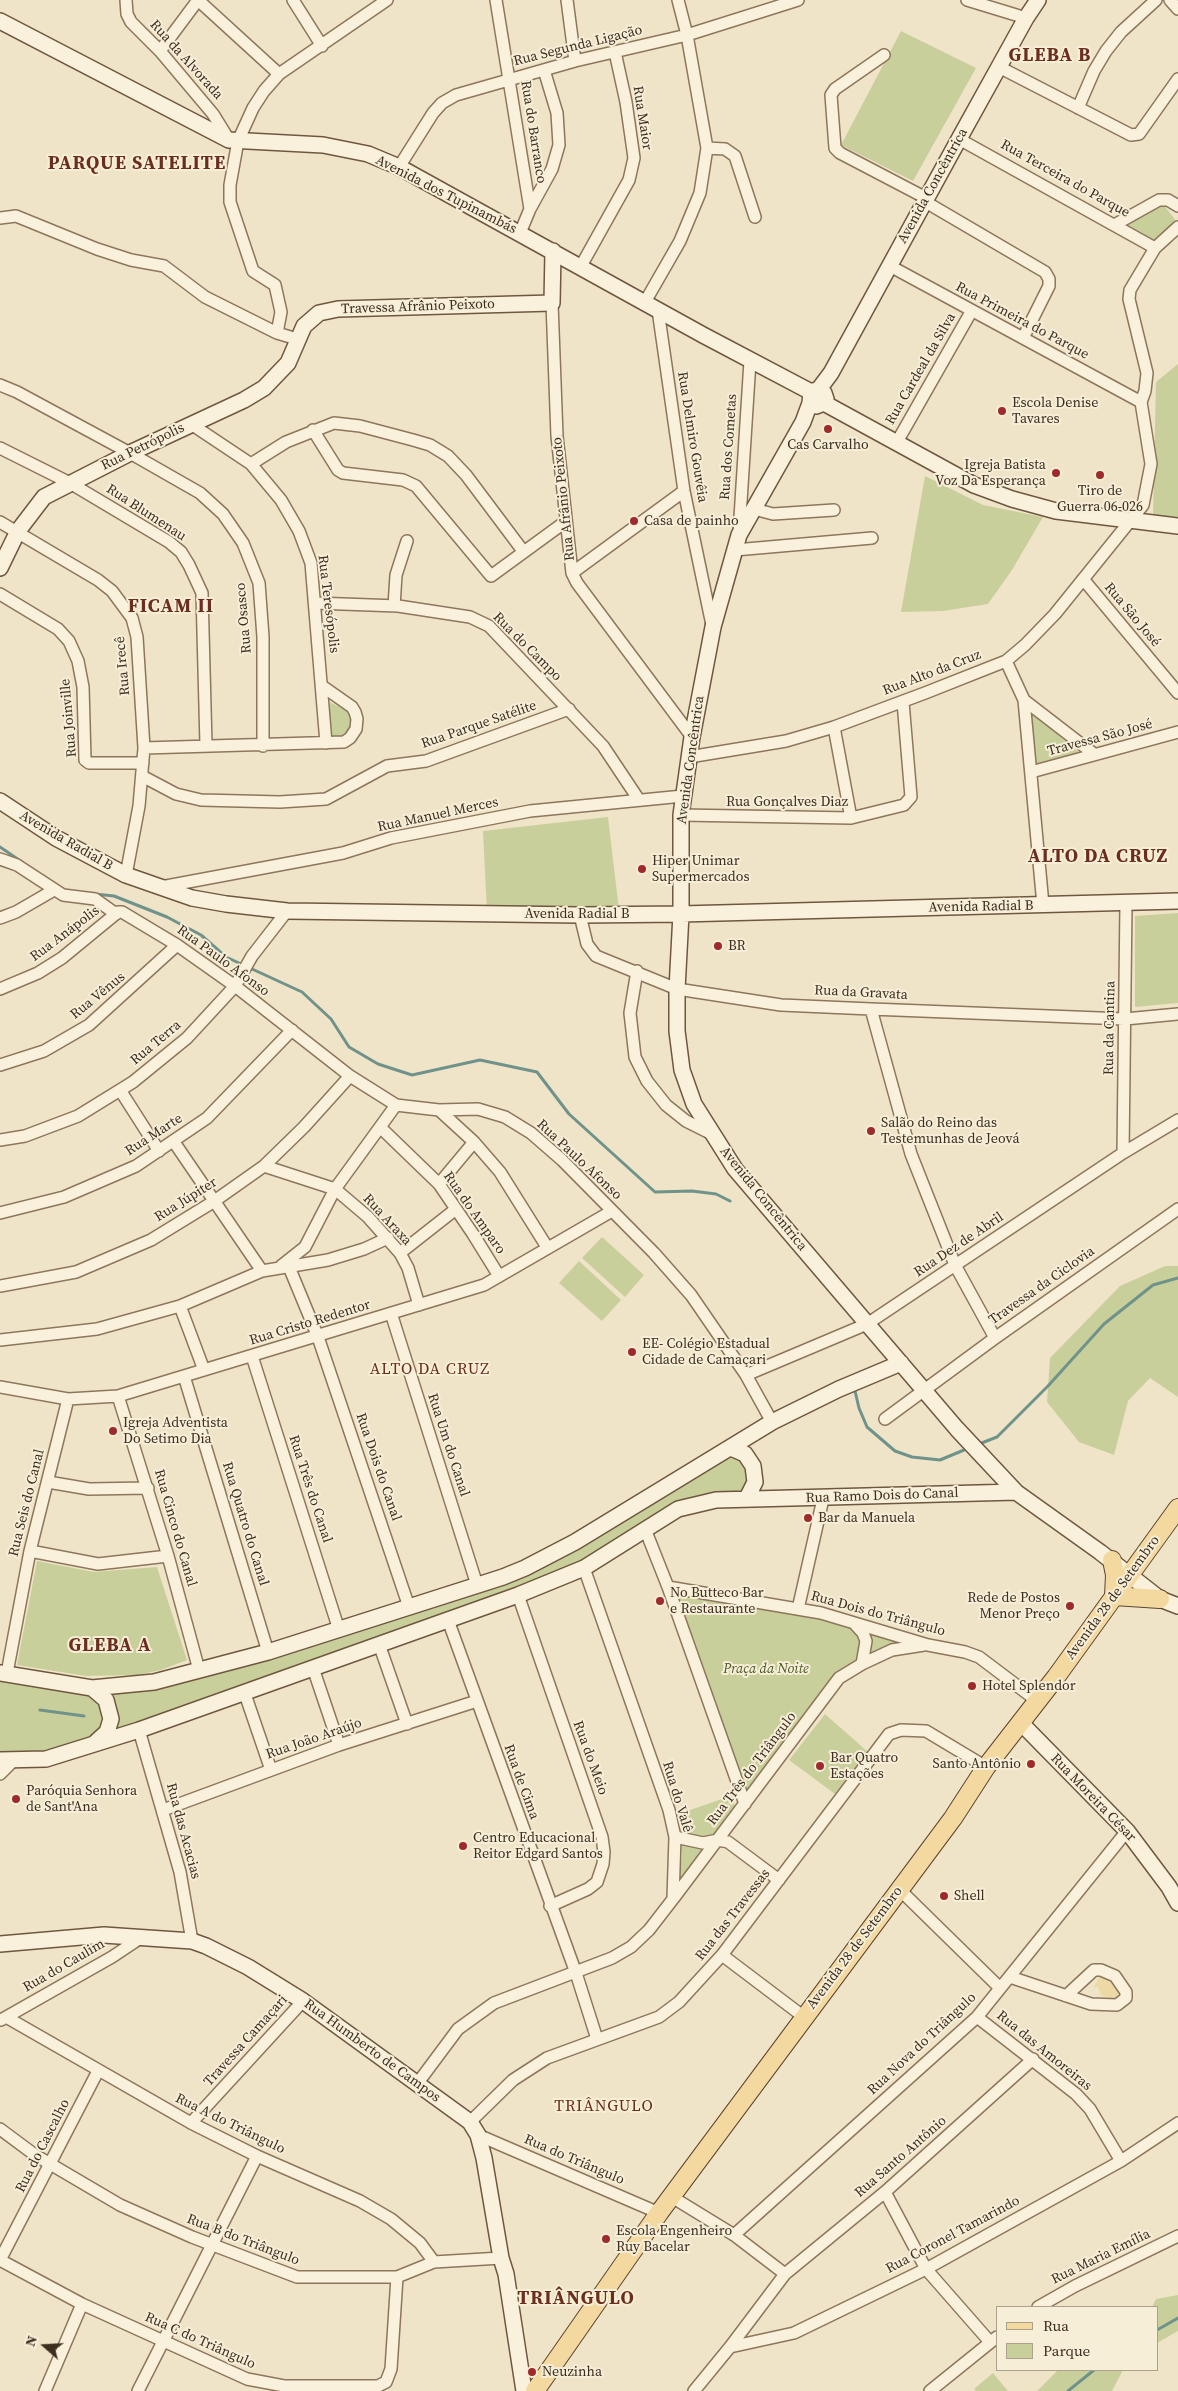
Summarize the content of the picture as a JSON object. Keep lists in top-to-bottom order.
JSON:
{
  "streets": {
    "main road": ["Avenida 28 de Setembro"],
    "street": [
      "Rua Segunda Ligação",
      "Rua da Alvorada",
      "Rua Maior",
      "Rua do Barranco",
      "Rua Terceira do Parque",
      "Avenida Concêntrica",
      "Avenida dos Tupinambás",
      "Travessa Afrânio Peixoto",
      "Rua Primeira do Parque",
      "Rua Cardeal da Silva",
      "Rua Delmiro Gouvêia",
      "Rua Petrópolis",
      "Rua dos Cometas",
      "Rua Afrânio Peixoto",
      "Rua Blumenau",
      "Rua Teresópolis",
      "Rua São José",
      "Rua Osasco",
      "Rua do Campo",
      "Rua Irecê",
      "Rua Alto da Cruz",
      "Rua Joinville",
      "Rua Parque Satélite",
      "Travessa São José",
      "Rua Gonçalves Diaz",
      "Rua Manuel Merces",
      "Avenida Radial B",
      "Rua Anápolis",
      "Rua Paulo Afonso",
      "Rua da Gravata",
      "Rua Vênus",
      "Rua da Cantina",
      "Rua Terra",
      "Rua Marte",
      "Rua Júpiter",
      "Rua do Amparo",
      "Rua Araxa",
      "Rua Dez de Abril",
      "Travessa da Ciclovia",
      "Rua Cristo Redentor",
      "Rua Um do Canal",
      "Rua Dois do Canal",
      "Rua Três do Canal",
      "Rua Ramo Dois do Canal",
      "Rua Seis do Canal",
      "Rua Quatro do Canal",
      "Rua Cinco do Canal",
      "Rua Dois do Triângulo",
      "Rua João Araújo",
      "Rua do Meio",
      "Rua Três do Triângulo",
      "Rua de Cima",
      "Rua do Valê",
      "Rua Moreira César",
      "Rua das Acacias",
      "Rua das Travessas",
      "Rua do Caulim",
      "Travessa Camaçari",
      "Rua Nova do Triângulo",
      "Rua Humberto de Campos",
      "Rua das Amoreiras",
      "Rua A do Triângulo",
      "Rua do Cascalho",
      "Rua Santo Antônio",
      "Rua do Triângulo",
      "Rua Coronel Tamarindo",
      "Rua B do Triângulo",
      "Rua Maria Emília",
      "Rua C do Triângulo"
    ]
  },
  "crossings": [
    ["Rua Segunda Ligação", "Rua Maior"],
    ["Rua Segunda Ligação", "Rua do Barranco"],
    ["Rua Segunda Ligação", "Avenida dos Tupinambás"],
    ["Rua da Alvorada", "Avenida dos Tupinambás"],
    ["Rua Maior", "Avenida dos Tupinambás"],
    ["Rua Terceira do Parque", "Avenida Concêntrica"],
    ["Avenida Concêntrica", "Avenida dos Tupinambás"],
    ["Avenida Concêntrica", "Rua Primeira do Parque"],
    ["Avenida Concêntrica", "Rua Delmiro Gouvêia"],
    ["Avenida Concêntrica", "Rua dos Cometas"],
    ["Avenida Concêntrica", "Rua Afrânio Peixoto"],
    ["Avenida Concêntrica", "Rua Alto da Cruz"],
    ["Avenida Concêntrica", "Rua Gonçalves Diaz"],
    ["Avenida Concêntrica", "Rua Manuel Merces"],
    ["Avenida Concêntrica", "Avenida Radial B"],
    ["Avenida Concêntrica", "Rua da Gravata"],
    ["Avenida Concêntrica", "Rua Dez de Abril"],
    ["Avenida Concêntrica", "Travessa da Ciclovia"],
    ["Avenida Concêntrica", "Rua Ramo Dois do Canal"],
    ["Avenida Concêntrica", "Avenida 28 de Setembro"],
    ["Avenida dos Tupinambás", "Rua Cardeal da Silva"],
    ["Avenida dos Tupinambás", "Rua Delmiro Gouvêia"],
    ["Avenida dos Tupinambás", "Rua dos Cometas"],
    ["Avenida dos Tupinambás", "Rua Afrânio Peixoto"],
    ["Avenida dos Tupinambás", "Rua Alto da Cruz"],
    ["Travessa Afrânio Peixoto", "Rua Petrópolis"],
    ["Travessa Afrânio Peixoto", "Rua Afrânio Peixoto"],
    ["Rua Primeira do Parque", "Rua Cardeal da Silva"],
    ["Rua Primeira do Parque", "Rua Alto da Cruz"],
    ["Rua Petrópolis", "Rua Blumenau"],
    ["Rua Petrópolis", "Rua Teresópolis"],
    ["Rua Petrópolis", "Rua Osasco"],
    ["Rua Petrópolis", "Rua Irecê"],
    ["Rua Teresópolis", "Rua do Campo"],
    ["Rua São José", "Rua Alto da Cruz"],
    ["Rua do Campo", "Rua Parque Satélite"],
    ["Rua do Campo", "Rua Manuel Merces"],
    ["Rua Irecê", "Rua Joinville"],
    ["Rua Irecê", "Rua Parque Satélite"],
    ["Rua Irecê", "Avenida Radial B"],
    ["Rua Alto da Cruz", "Rua Gonçalves Diaz"],
    ["Rua Manuel Merces", "Avenida Radial B"],
    ["Avenida Radial B", "Rua da Gravata"],
    ["Avenida Radial B", "Rua da Cantina"],
    ["Avenida Radial B", "Rua Terra"],
    ["Rua Anápolis", "Rua Paulo Afonso"],
    ["Rua Paulo Afonso", "Rua Vênus"],
    ["Rua Paulo Afonso", "Rua Terra"],
    ["Rua Paulo Afonso", "Rua Marte"],
    ["Rua Paulo Afonso", "Rua Júpiter"],
    ["Rua Paulo Afonso", "Rua Dez de Abril"],
    ["Rua Paulo Afonso", "Rua Cristo Redentor"],
    ["Rua da Gravata", "Rua da Cantina"],
    ["Rua da Cantina", "Rua Dez de Abril"],
    ["Rua do Amparo", "Rua Cristo Redentor"],
    ["Rua Araxa", "Rua Cristo Redentor"],
    ["Rua Cristo Redentor", "Rua Um do Canal"],
    ["Rua Cristo Redentor", "Rua Dois do Canal"],
    ["Rua Cristo Redentor", "Rua Três do Canal"],
    ["Rua Cristo Redentor", "Rua Seis do Canal"],
    ["Rua Cristo Redentor", "Rua Quatro do Canal"],
    ["Rua Cristo Redentor", "Rua Cinco do Canal"],
    ["Rua Ramo Dois do Canal", "Rua do Meio"],
    ["Rua Ramo Dois do Canal", "Rua de Cima"],
    ["Rua Ramo Dois do Canal", "Rua do Valê"],
    ["Rua Ramo Dois do Canal", "Rua das Acacias"],
    ["Avenida 28 de Setembro", "Rua Dois do Triângulo"],
    ["Avenida 28 de Setembro", "Rua Moreira César"],
    ["Avenida 28 de Setembro", "Rua das Travessas"],
    ["Avenida 28 de Setembro", "Rua do Triângulo"],
    ["Rua Dois do Triângulo", "Rua Três do Triângulo"],
    ["Rua João Araújo", "Rua de Cima"],
    ["Rua João Araújo", "Rua das Acacias"],
    ["Rua do Meio", "Rua de Cima"],
    ["Rua Três do Triângulo", "Rua do Valê"],
    ["Rua de Cima", "Rua das Travessas"],
    ["Rua Moreira César", "Rua Nova do Triângulo"],
    ["Rua das Acacias", "Rua Humberto de Campos"],
    ["Rua das Travessas", "Rua Humberto de Campos"],
    ["Rua das Travessas", "Rua do Triângulo"],
    ["Rua do Caulim", "Rua Humberto de Campos"],
    ["Rua do Caulim", "Rua A do Triângulo"],
    ["Travessa Camaçari", "Rua Humberto de Campos"],
    ["Travessa Camaçari", "Rua A do Triângulo"],
    ["Rua Nova do Triângulo", "Rua das Amoreiras"],
    ["Rua Humberto de Campos", "Rua do Triângulo"],
    ["Rua das Amoreiras", "Rua Santo Antônio"],
    ["Rua das Amoreiras", "Rua Coronel Tamarindo"],
    ["Rua A do Triângulo", "Rua do Cascalho"],
    ["Rua A do Triângulo", "Rua B do Triângulo"],
    ["Rua do Cascalho", "Rua B do Triângulo"],
    ["Rua do Cascalho", "Rua C do Triângulo"],
    ["Rua Santo Antônio", "Rua Coronel Tamarindo"],
    ["Rua B do Triângulo", "Rua C do Triângulo"]
  ],
  "districts": [
    "GLEBA B",
    "PARQUE SATELITE",
    "FICAM II",
    "ALTO DA CRUZ",
    "ALTO DA CRUZ",
    "GLEBA A",
    "TRIÂNGULO",
    "TRIÂNGULO"
  ],
  "parks": ["Praça da Noite"],
  "places": [
    "Escola Denise Tavares",
    "Cas Carvalho",
    "Igreja Batista Voz Da Esperança",
    "Tiro de Guerra 06-026",
    "Casa de painho",
    "Hiper Unimar Supermercados",
    "BR",
    "Salão do Reino das Testemunhas de Jeová",
    "EE- Colégio Estadual Cidade de Camaçari",
    "Igreja Adventista Do Setimo Dia",
    "Bar da Manuela",
    "No Butteco Bar e Restaurante",
    "Rede de Postos Menor Preço",
    "Hotel Splendor",
    "Santo Antônio",
    "Bar Quatro Estações",
    "Paróquia Senhora de Sant'Ana",
    "Centro Educacional Reitor Edgard Santos",
    "Shell",
    "Escola Engenheiro Ruy Bacelar",
    "Neuzinha"
  ],
  "legend": ["Rua", "Parque"],
  "north": "left"
}
